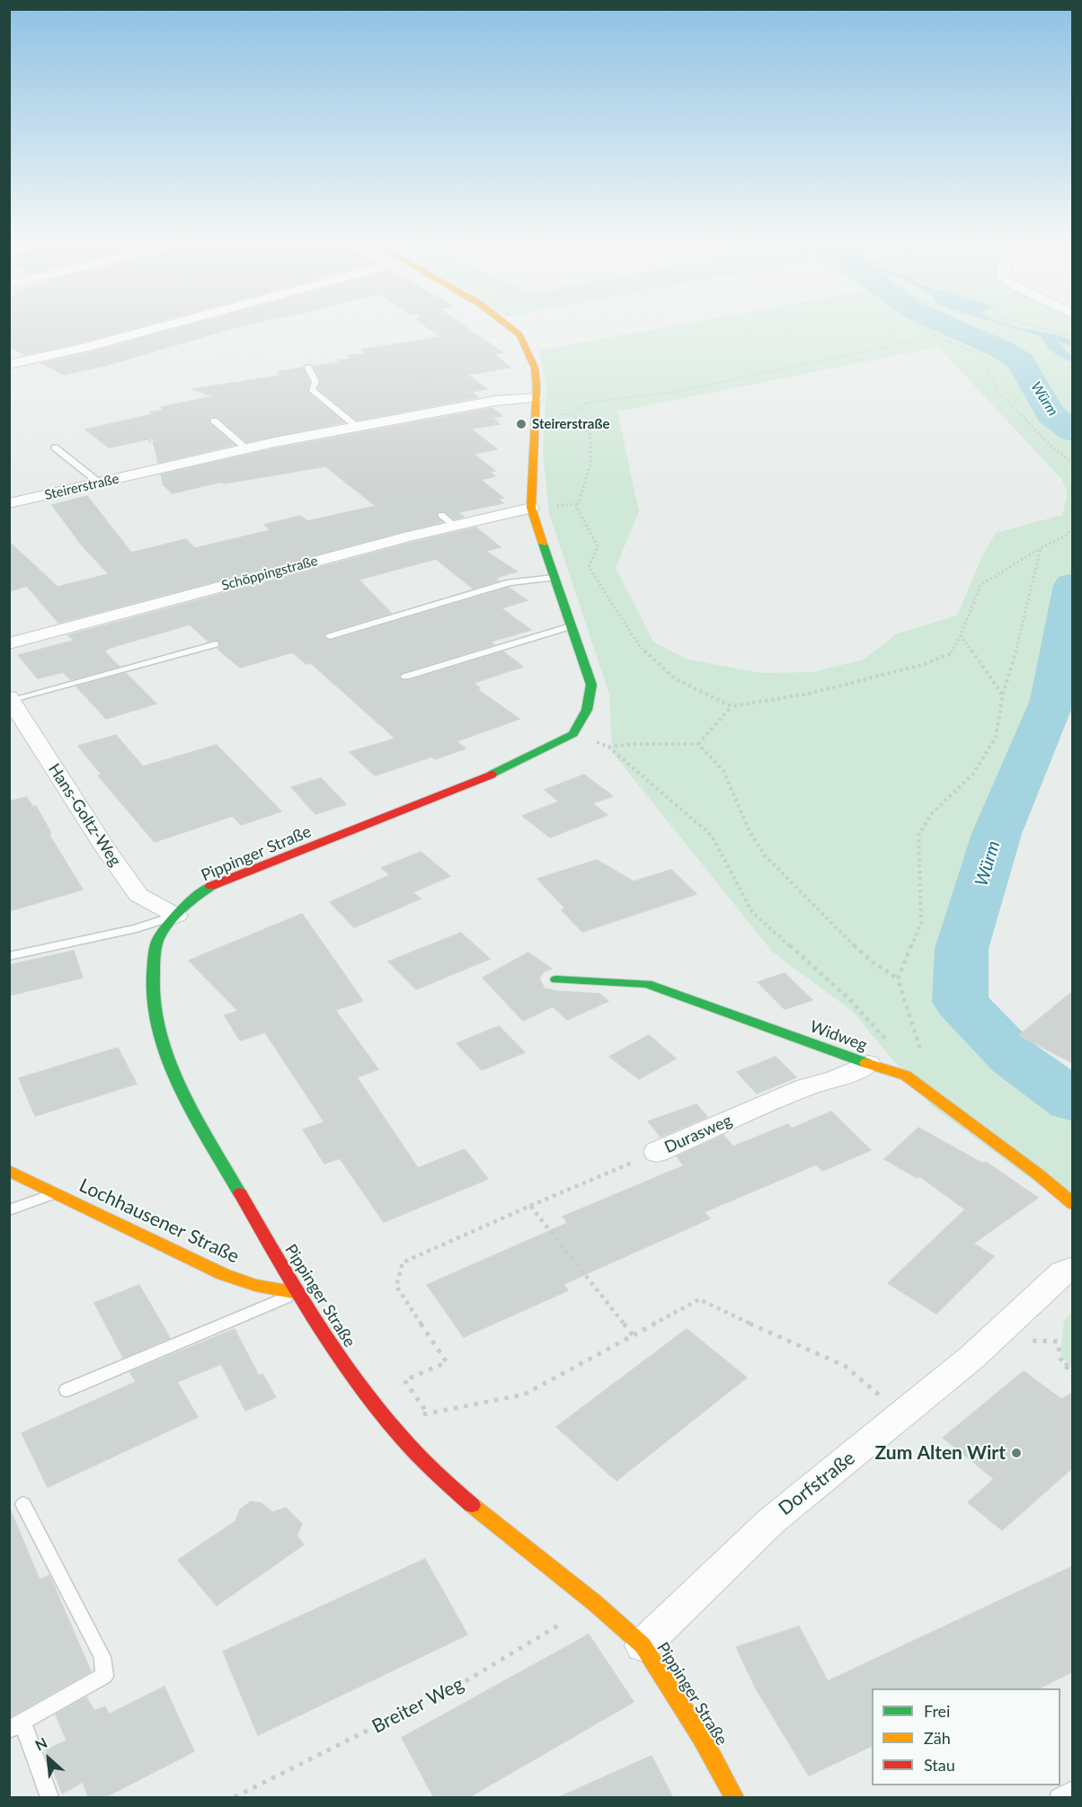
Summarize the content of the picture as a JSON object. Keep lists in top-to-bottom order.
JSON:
{
  "streets": {
    "main road": ["Pippinger Straße", "Widweg", "Lochhausener Straße"],
    "street": [
      "Steirerstraße",
      "Schöppingstraße",
      "Hans-Goltz-Weg",
      "Durasweg",
      "Dorfstraße"
    ],
    "path": ["Breiter Weg"]
  },
  "crossings": [
    ["Hans-Goltz-Weg", "Pippinger Straße"],
    ["Pippinger Straße", "Lochhausener Straße"],
    ["Pippinger Straße", "Dorfstraße"],
    ["Pippinger Straße", "Breiter Weg"],
    ["Widweg", "Durasweg"]
  ],
  "water": ["Würm"],
  "places": ["Steirerstraße", "Zum Alten Wirt"],
  "legend": ["Frei", "Zäh", "Stau"],
  "north": "top left"
}
